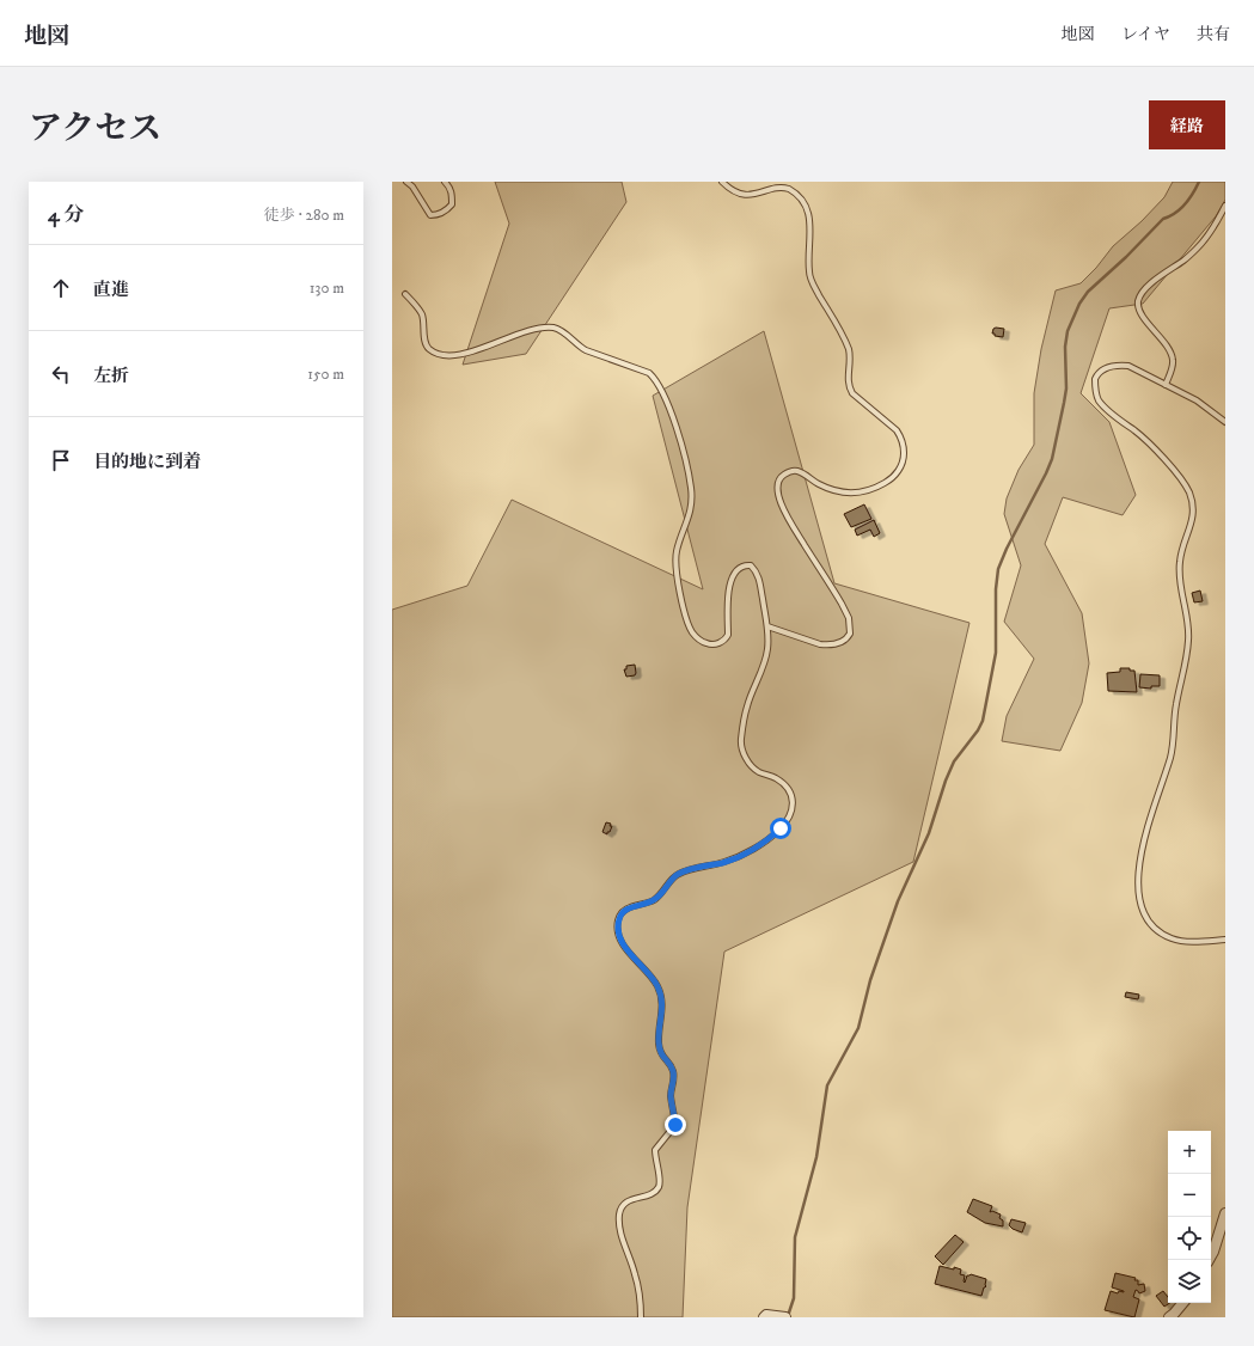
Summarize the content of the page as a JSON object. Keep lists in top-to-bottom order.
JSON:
{
  "page": {
    "header": "地図",
    "nav": ["地図", "レイヤ", "共有"],
    "title": "アクセス",
    "buttons": "経路",
    "heading": ["4 分", "徒歩 · 280 m"],
    "list": [
      ["直進", "130 m"],
      ["左折", "150 m"],
      "目的地に到着"
    ],
    "map_buttons": ["+", "−"]
  }
}
